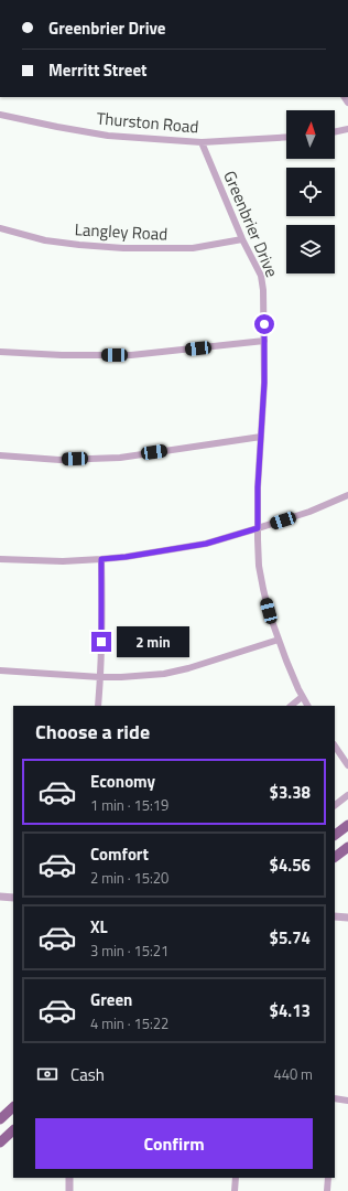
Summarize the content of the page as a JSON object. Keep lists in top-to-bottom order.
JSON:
{
  "streets": {
    "street": ["Thurston Road", "Greenbrier Drive", "Langley Road"]
  },
  "crossings": [
    ["Thurston Road", "Greenbrier Drive"],
    ["Greenbrier Drive", "Langley Road"]
  ],
  "north": "top",
  "page": {
    "banner": ["Greenbrier Drive", "Merritt Street"],
    "bubble": "2 min",
    "heading": "Choose a ride",
    "list": [
      {
        "name": "Economy",
        "note": "1 min · 15:19",
        "value": "$3.38"
      },
      {
        "name": "Comfort",
        "note": "2 min · 15:20",
        "value": "$4.56"
      },
      {
        "name": "XL",
        "note": "3 min · 15:21",
        "value": "$5.74"
      },
      {
        "name": "Green",
        "note": "4 min · 15:22",
        "value": "$4.13"
      }
    ],
    "pay": ["Cash", "440 m"],
    "buttons": "Confirm"
  }
}
